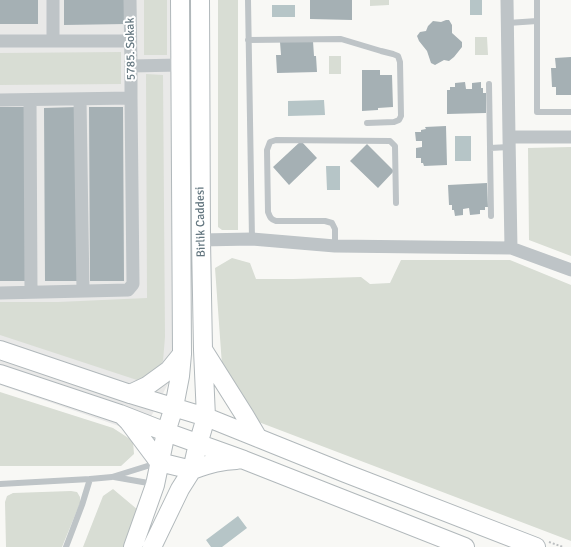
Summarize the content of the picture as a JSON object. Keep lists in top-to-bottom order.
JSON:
{
  "streets": {
    "street": ["5785. Sokak", "Birlik Caddesi"]
  }
}
